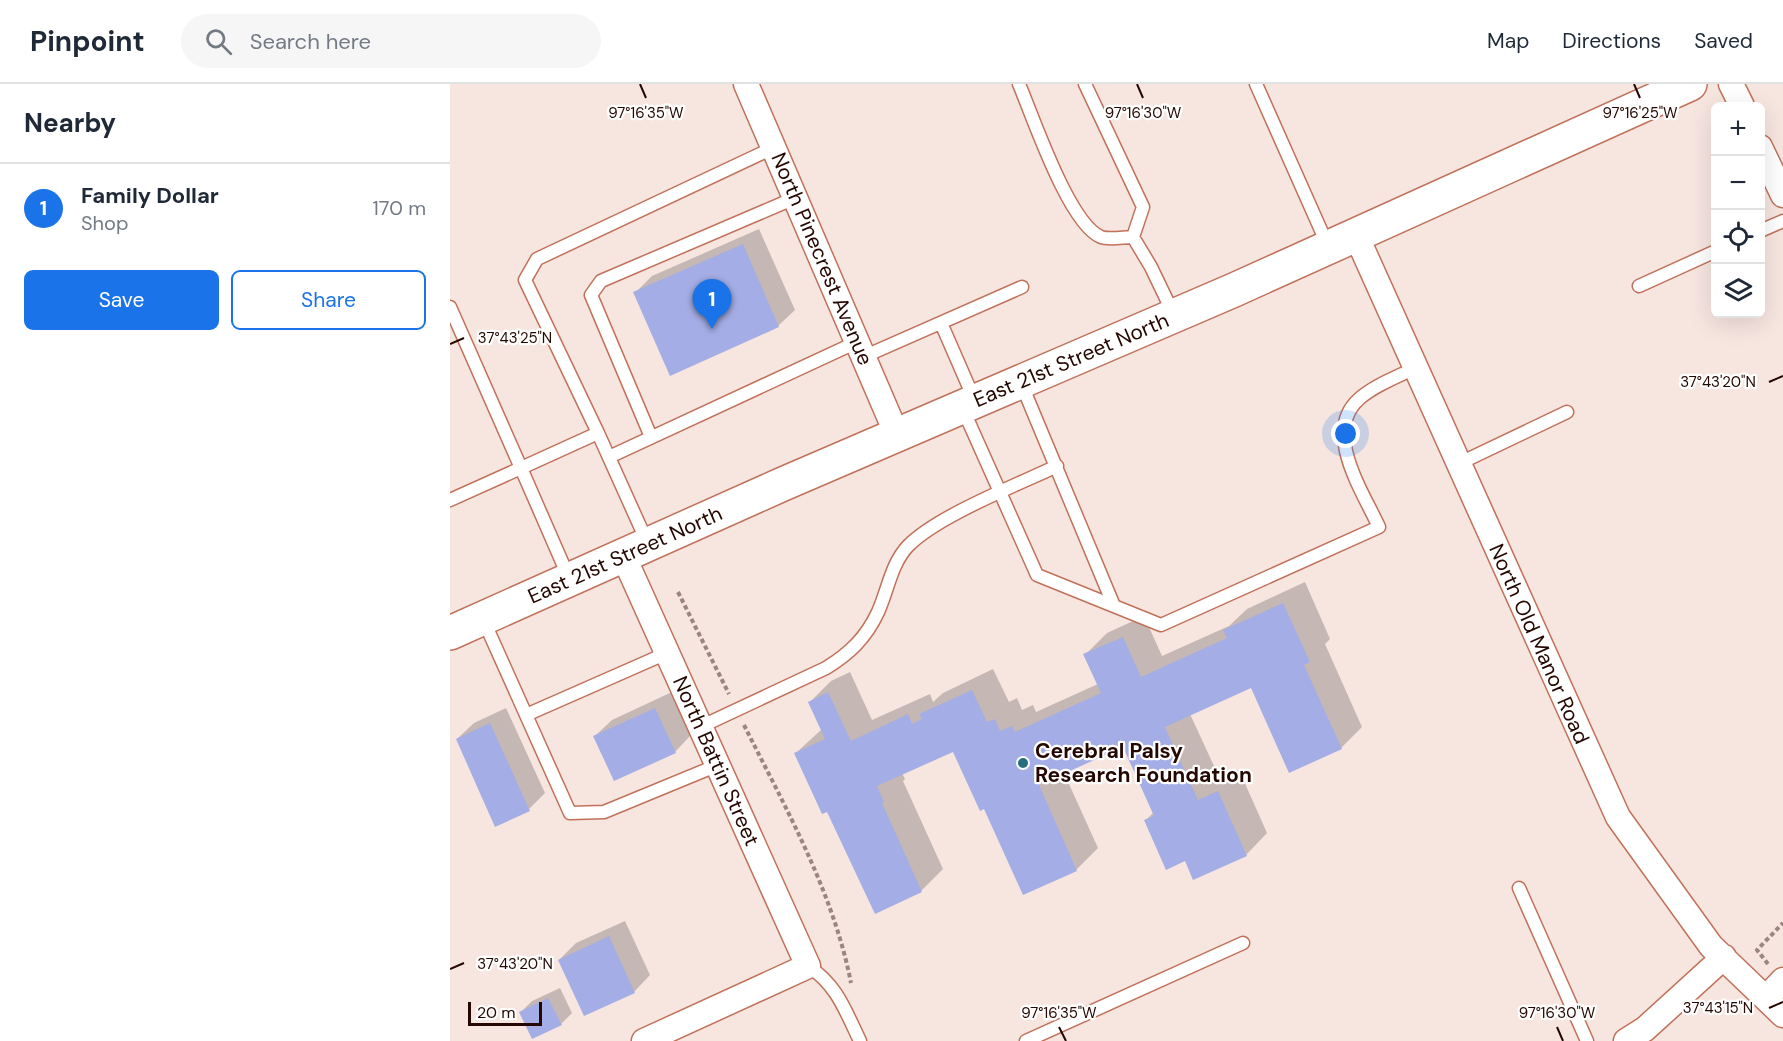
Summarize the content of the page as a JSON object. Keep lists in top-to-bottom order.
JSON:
{
  "streets": {
    "main road": ["East 21st Street North"],
    "street": ["North Pinecrest Avenue", "North Old Manor Road", "North Battin Street"]
  },
  "crossings": [
    ["North Pinecrest Avenue", "East 21st Street North"],
    ["East 21st Street North", "North Old Manor Road"],
    ["East 21st Street North", "North Battin Street"]
  ],
  "places": ["Cerebral Palsy Research Foundation"],
  "scale_bar": "20 m",
  "page": {
    "header": "Pinpoint",
    "search": "Search here",
    "nav": ["Map", "Directions", "Saved"],
    "heading": "Nearby",
    "map_buttons": ["+", "−"],
    "list": [
      {
        "mark": "1",
        "name": "Family Dollar",
        "note": "Shop",
        "value": "170 m"
      }
    ],
    "buttons": ["Save", "Share"],
    "pins": "1",
    "scale": "20 m"
  },
  "coordinates": [
    "97°16'35\"W",
    "97°16'30\"W",
    "97°16'25\"W",
    "37°43'25\"N",
    "37°43'20\"N",
    "37°43'15\"N"
  ]
}
